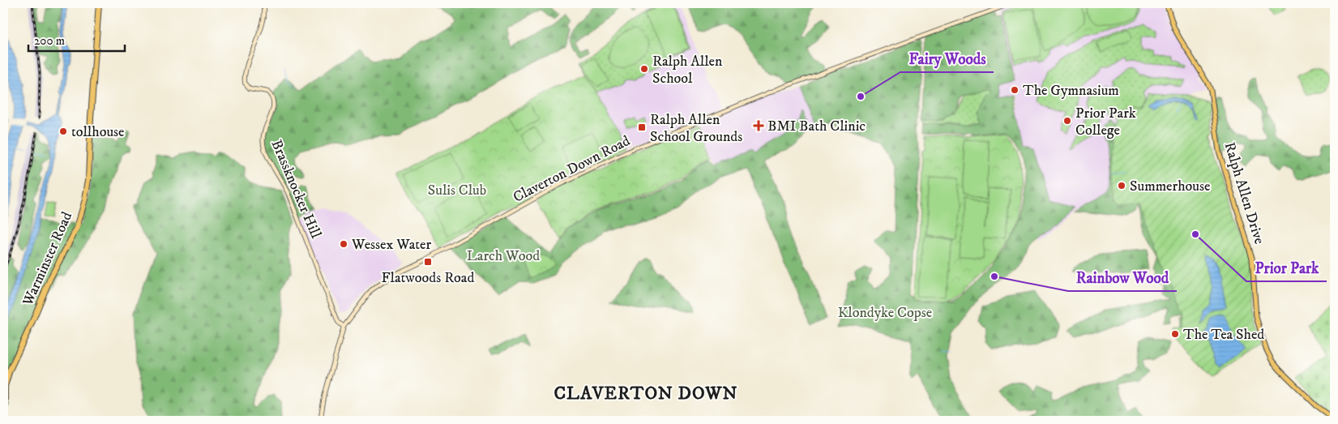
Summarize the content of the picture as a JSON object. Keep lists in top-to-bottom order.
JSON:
{
  "streets": {
    "highway": ["Warminster Road"],
    "main road": ["Ralph Allen Drive"],
    "street": ["Claverton Down Road", "Brassknocker Hill"]
  },
  "crossings": [
    ["Claverton Down Road", "Brassknocker Hill"]
  ],
  "districts": ["CLAVERTON DOWN"],
  "parks": ["Sulis Club", "Larch Wood", "Klondyke Copse"],
  "places": {
    "other": [
      "Ralph Allen School",
      "The Gymnasium",
      "Fairy Woods",
      "Prior Park College",
      "tollhouse",
      "Summerhouse",
      "Prior Park",
      "Wessex Water",
      "Rainbow Wood",
      "The Tea Shed"
    ],
    "health": ["BMI Bath Clinic"],
    "transit": ["Ralph Allen School Grounds", "Flatwoods Road"]
  },
  "scale_bar": "200 m"
}
